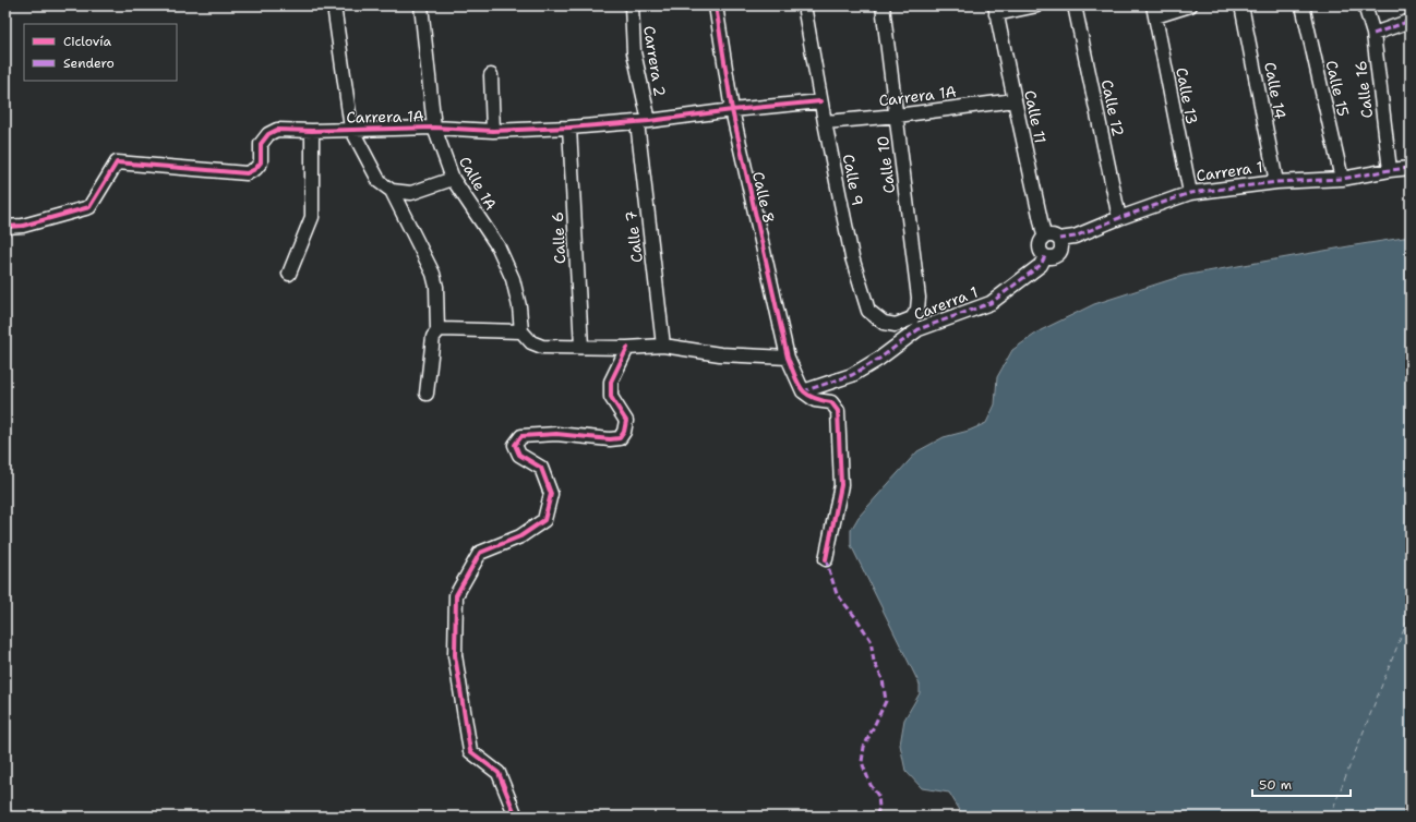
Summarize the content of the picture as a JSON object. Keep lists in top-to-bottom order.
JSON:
{
  "streets": {
    "street": [
      "Carrera 2",
      "Calle 15",
      "Calle 16",
      "Calle 14",
      "Carrera 1A",
      "Calle 13",
      "Calle 12",
      "Calle 11",
      "Calle 10",
      "Carrera 1",
      "Calle 9",
      "Calle 1A",
      "Calle 8",
      "Calle 7",
      "Calle 6",
      "Carerra 1"
    ]
  },
  "crossings": [
    ["Carrera 2", "Carrera 1A"],
    ["Carrera 2", "Calle 7"],
    ["Calle 15", "Carrera 1"],
    ["Calle 16", "Carrera 1"],
    ["Calle 14", "Carrera 1"],
    ["Carrera 1A", "Calle 11"],
    ["Carrera 1A", "Calle 10"],
    ["Carrera 1A", "Calle 9"],
    ["Carrera 1A", "Calle 1A"],
    ["Carrera 1A", "Calle 8"],
    ["Carrera 1A", "Calle 7"],
    ["Carrera 1A", "Calle 6"],
    ["Calle 13", "Carrera 1"],
    ["Calle 12", "Carrera 1"],
    ["Calle 11", "Carrera 1"],
    ["Calle 11", "Carerra 1"],
    ["Calle 10", "Calle 9"],
    ["Carrera 1", "Carerra 1"],
    ["Calle 8", "Carerra 1"]
  ],
  "legend": ["Ciclovía", "Sendero"],
  "scale_bar": "50 m"
}
